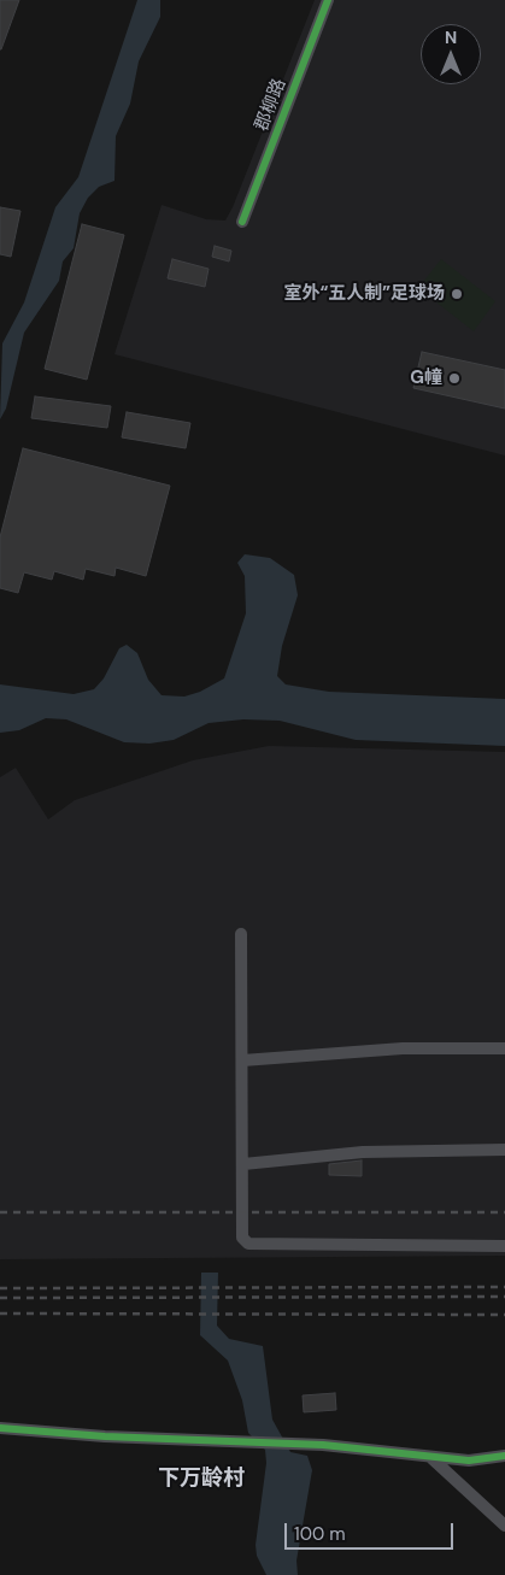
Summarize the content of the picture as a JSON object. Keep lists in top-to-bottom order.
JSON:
{
  "streets": {
    "street": ["郡柳路"]
  },
  "districts": ["下万龄村"],
  "places": ["室外“五人制”足球场", "G幢"],
  "scale_bar": "100 m",
  "north": "top"
}
